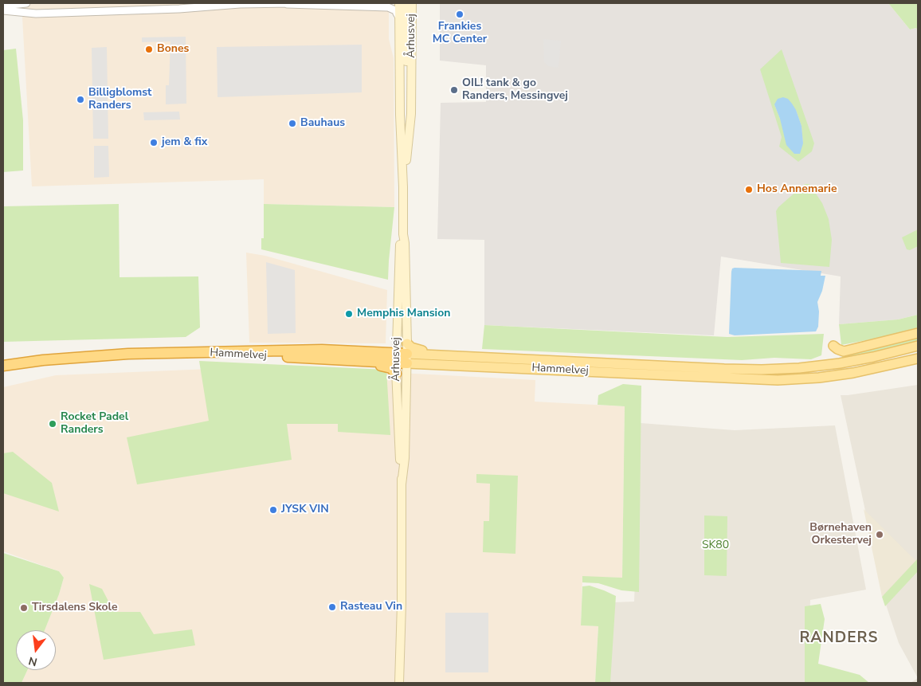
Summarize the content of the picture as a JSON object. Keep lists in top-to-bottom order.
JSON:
{
  "streets": {
    "highway": ["Hammelvej"],
    "main road": ["Århusvej"]
  },
  "crossings": [
    ["Århusvej", "Hammelvej"]
  ],
  "districts": ["RANDERS"],
  "parks": ["SK80"],
  "places": [
    "Frankies MC Center",
    "Bones",
    "OIL! tank & go Randers, Messingvej",
    "Billigblomst Randers",
    "Bauhaus",
    "jem & fix",
    "Hos Annemarie",
    "Memphis Mansion",
    "Rocket Padel Randers",
    "JYSK VIN",
    "Børnehaven Orkestervej",
    "Rasteau Vin",
    "Tirsdalens Skole"
  ],
  "north": "bottom"
}
